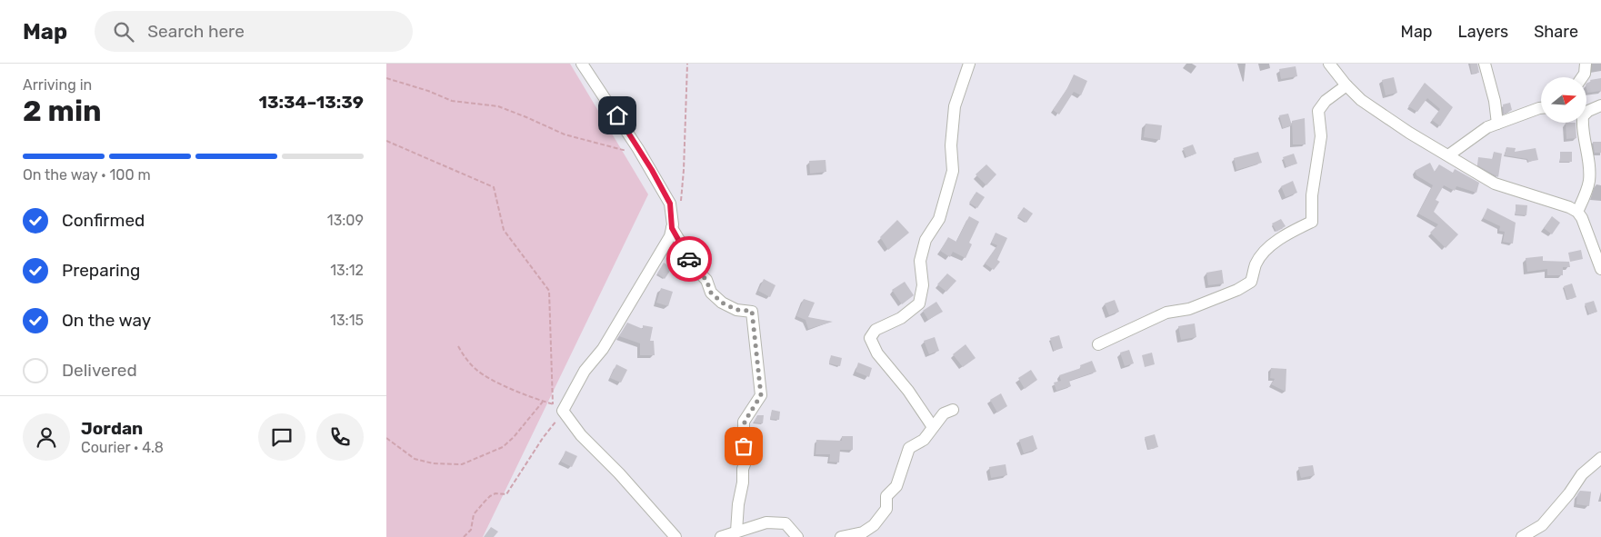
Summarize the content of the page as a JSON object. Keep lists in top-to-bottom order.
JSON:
{
  "north": "right",
  "page": {
    "header": "Map",
    "search": "Search here",
    "nav": ["Map", "Layers", "Share"],
    "heading": ["2 min", "Arriving in", "13:34–13:39"],
    "panel": ["Jordan", "Courier · 4.8"],
    "bar": "On the way · 100 m",
    "list": [
      ["Confirmed", "13:09"],
      ["Preparing", "13:12"],
      ["On the way", "13:15"],
      "Delivered"
    ]
  }
}
